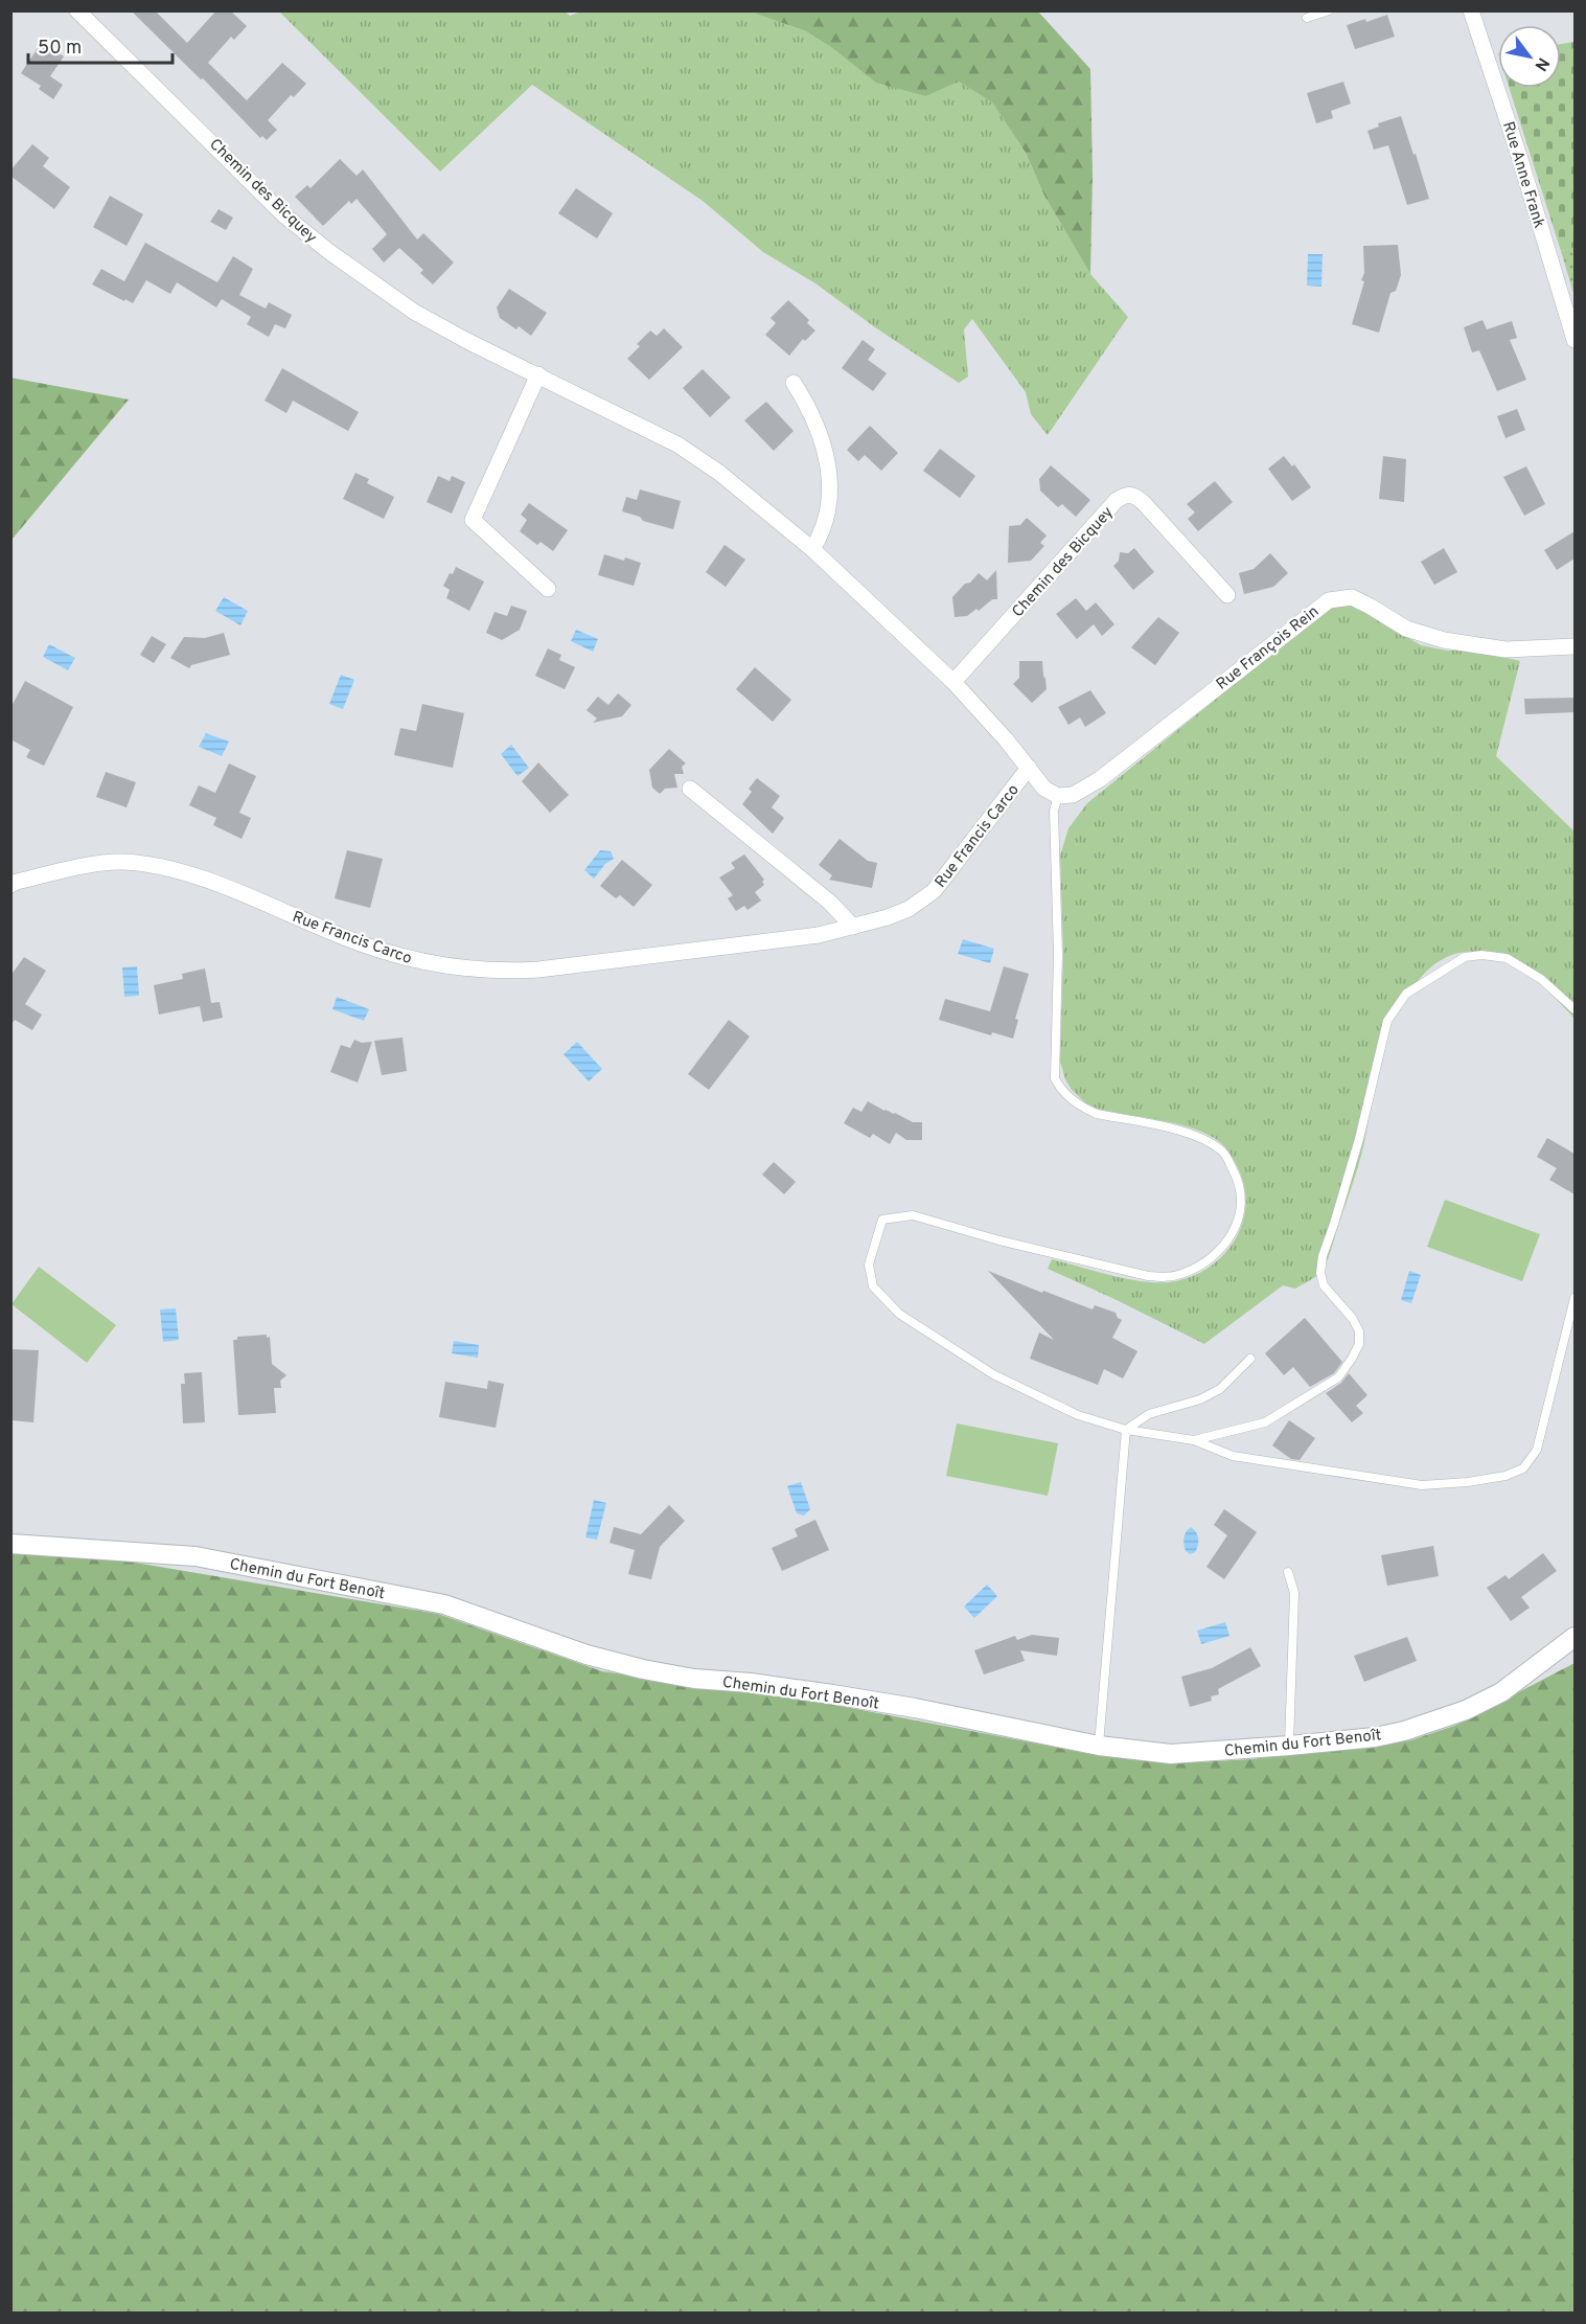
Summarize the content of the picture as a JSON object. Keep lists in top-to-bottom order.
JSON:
{
  "streets": {
    "street": [
      "Rue Anne Frank",
      "Chemin des Bicquey",
      "Rue François Rein",
      "Rue Francis Carco",
      "Chemin du Fort Benoît"
    ]
  },
  "crossings": [
    ["Chemin des Bicquey", "Rue François Rein"],
    ["Chemin des Bicquey", "Rue Francis Carco"]
  ],
  "scale_bar": "50 m",
  "north": "bottom right"
}
